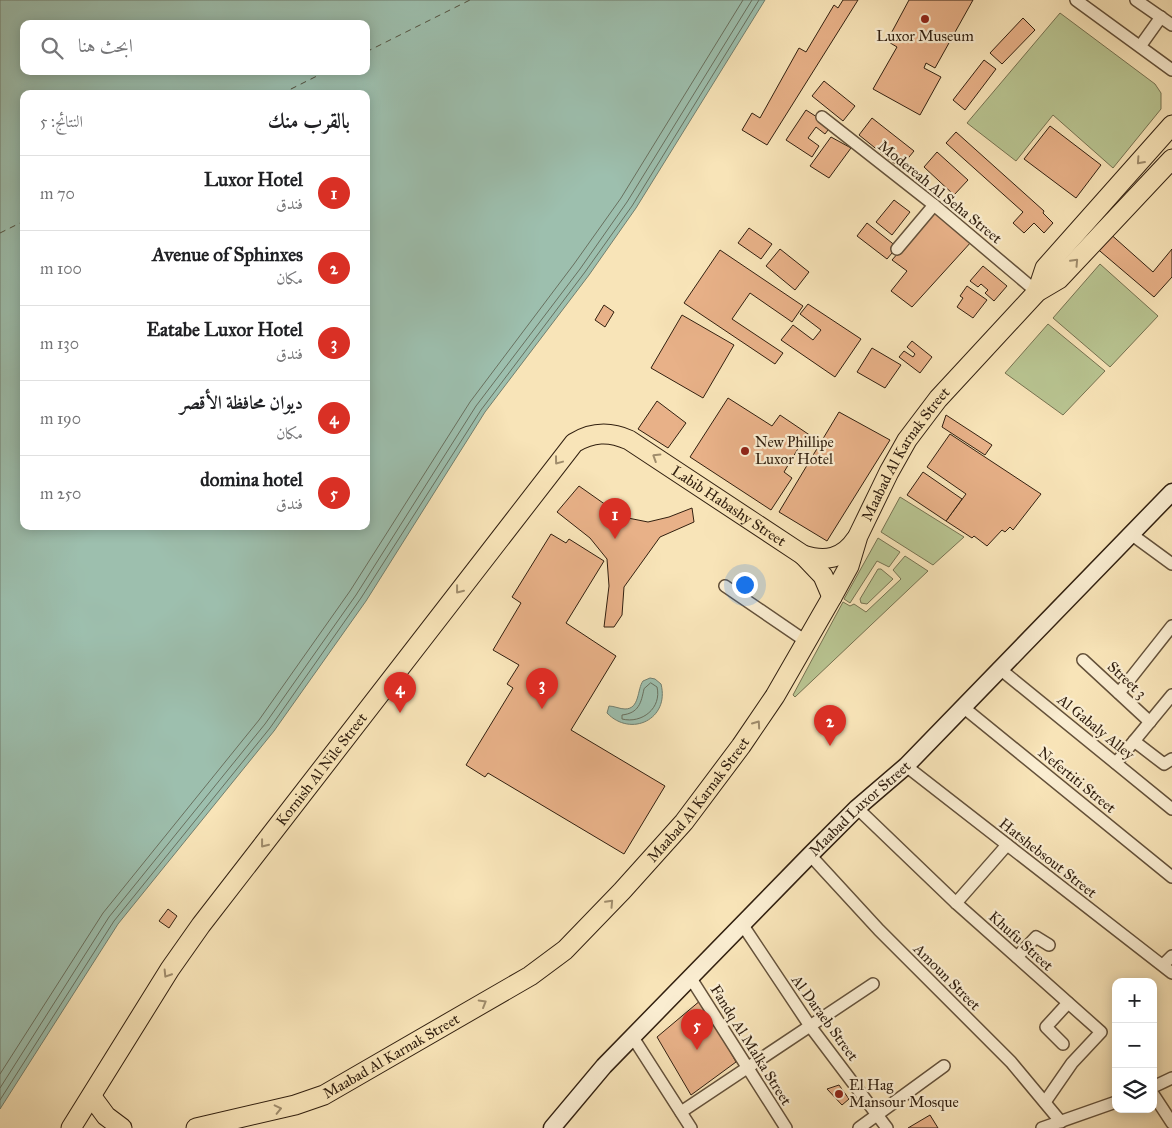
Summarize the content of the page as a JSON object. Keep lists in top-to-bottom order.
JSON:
{
  "streets": {
    "main road": [
      "Maabad Al Karnak Street",
      "Labib Habashy Street",
      "Kornish Al Nile Street",
      "Maabad Luxor Street"
    ],
    "street": [
      "Modereah Al Seha Street",
      "Street 3",
      "Al Gabaly Alley",
      "Nefertiti Street",
      "Hatshebsout Street",
      "Khufu Street",
      "Amoun Street",
      "Al Daraeb Street",
      "Fandq Al Malka Street"
    ]
  },
  "crossings": [
    ["Modereah Al Seha Street", "Maabad Al Karnak Street"],
    ["Maabad Al Karnak Street", "Labib Habashy Street"],
    ["Labib Habashy Street", "Kornish Al Nile Street"],
    ["Al Gabaly Alley", "Maabad Luxor Street"],
    ["Nefertiti Street", "Maabad Luxor Street"],
    ["Maabad Luxor Street", "Hatshebsout Street"],
    ["Maabad Luxor Street", "Khufu Street"],
    ["Maabad Luxor Street", "Amoun Street"],
    ["Maabad Luxor Street", "Al Daraeb Street"],
    ["Maabad Luxor Street", "Fandq Al Malka Street"],
    ["Khufu Street", "Amoun Street"]
  ],
  "one_way": ["Labib Habashy Street", "Kornish Al Nile Street"],
  "places": ["Luxor Museum", "New Phillipe Luxor Hotel", "El Hag Mansour Mosque"],
  "page": {
    "search": "ابحث هنا",
    "heading": ["بالقرب منك", "النتائج: 5"],
    "list": [
      {
        "mark": "1",
        "name": "Luxor Hotel",
        "note": "فندق",
        "value": "70 m"
      },
      {
        "mark": "2",
        "name": "Avenue of Sphinxes",
        "note": "مكان",
        "value": "100 m"
      },
      {
        "mark": "3",
        "name": "Eatabe Luxor Hotel",
        "note": "فندق",
        "value": "130 m"
      },
      {
        "mark": "4",
        "name": "ديوان محافظة الأقصر",
        "note": "مكان",
        "value": "190 m"
      },
      {
        "mark": "5",
        "name": "domina hotel",
        "note": "فندق",
        "value": "250 m"
      }
    ],
    "pins": [
      "1",
      "3",
      "4",
      "2",
      "5"
    ],
    "map_buttons": ["+", "−"]
  }
}
